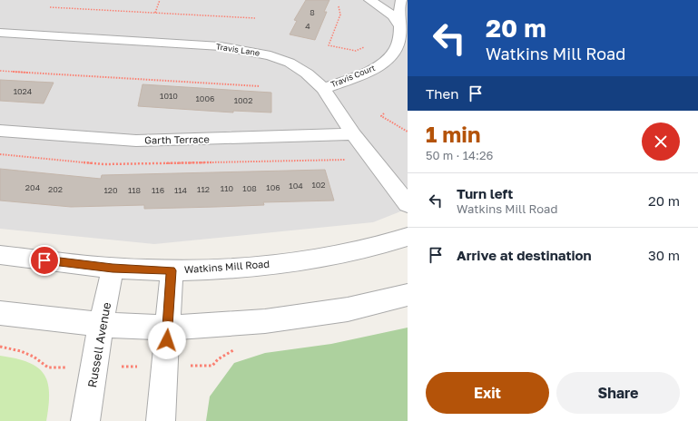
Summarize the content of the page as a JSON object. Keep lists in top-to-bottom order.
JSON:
{
  "streets": {
    "street": [
      "Travis Lane",
      "Travis Court",
      "Garth Terrace",
      "Watkins Mill Road",
      "Russell Avenue"
    ]
  },
  "crossings": [
    ["Travis Lane", "Travis Court"],
    ["Travis Lane", "Garth Terrace"],
    ["Watkins Mill Road", "Russell Avenue"]
  ],
  "house_numbers": [
    "8",
    "4",
    "1024",
    "1010",
    "1006",
    "1002",
    "102",
    "104",
    "204",
    "106",
    "110",
    "108",
    "202",
    "112",
    "120",
    "118",
    "116",
    "114"
  ],
  "page": {
    "turn": ["20 m", "Watkins Mill Road"],
    "then": "Then",
    "heading": ["1 min", "50 m · 14:26"],
    "list": [
      {
        "name": "Turn left",
        "note": "Watkins Mill Road",
        "value": "20 m"
      },
      {
        "name": "Arrive at destination",
        "value": "30 m"
      }
    ],
    "buttons": ["Exit", "Share"]
  }
}
